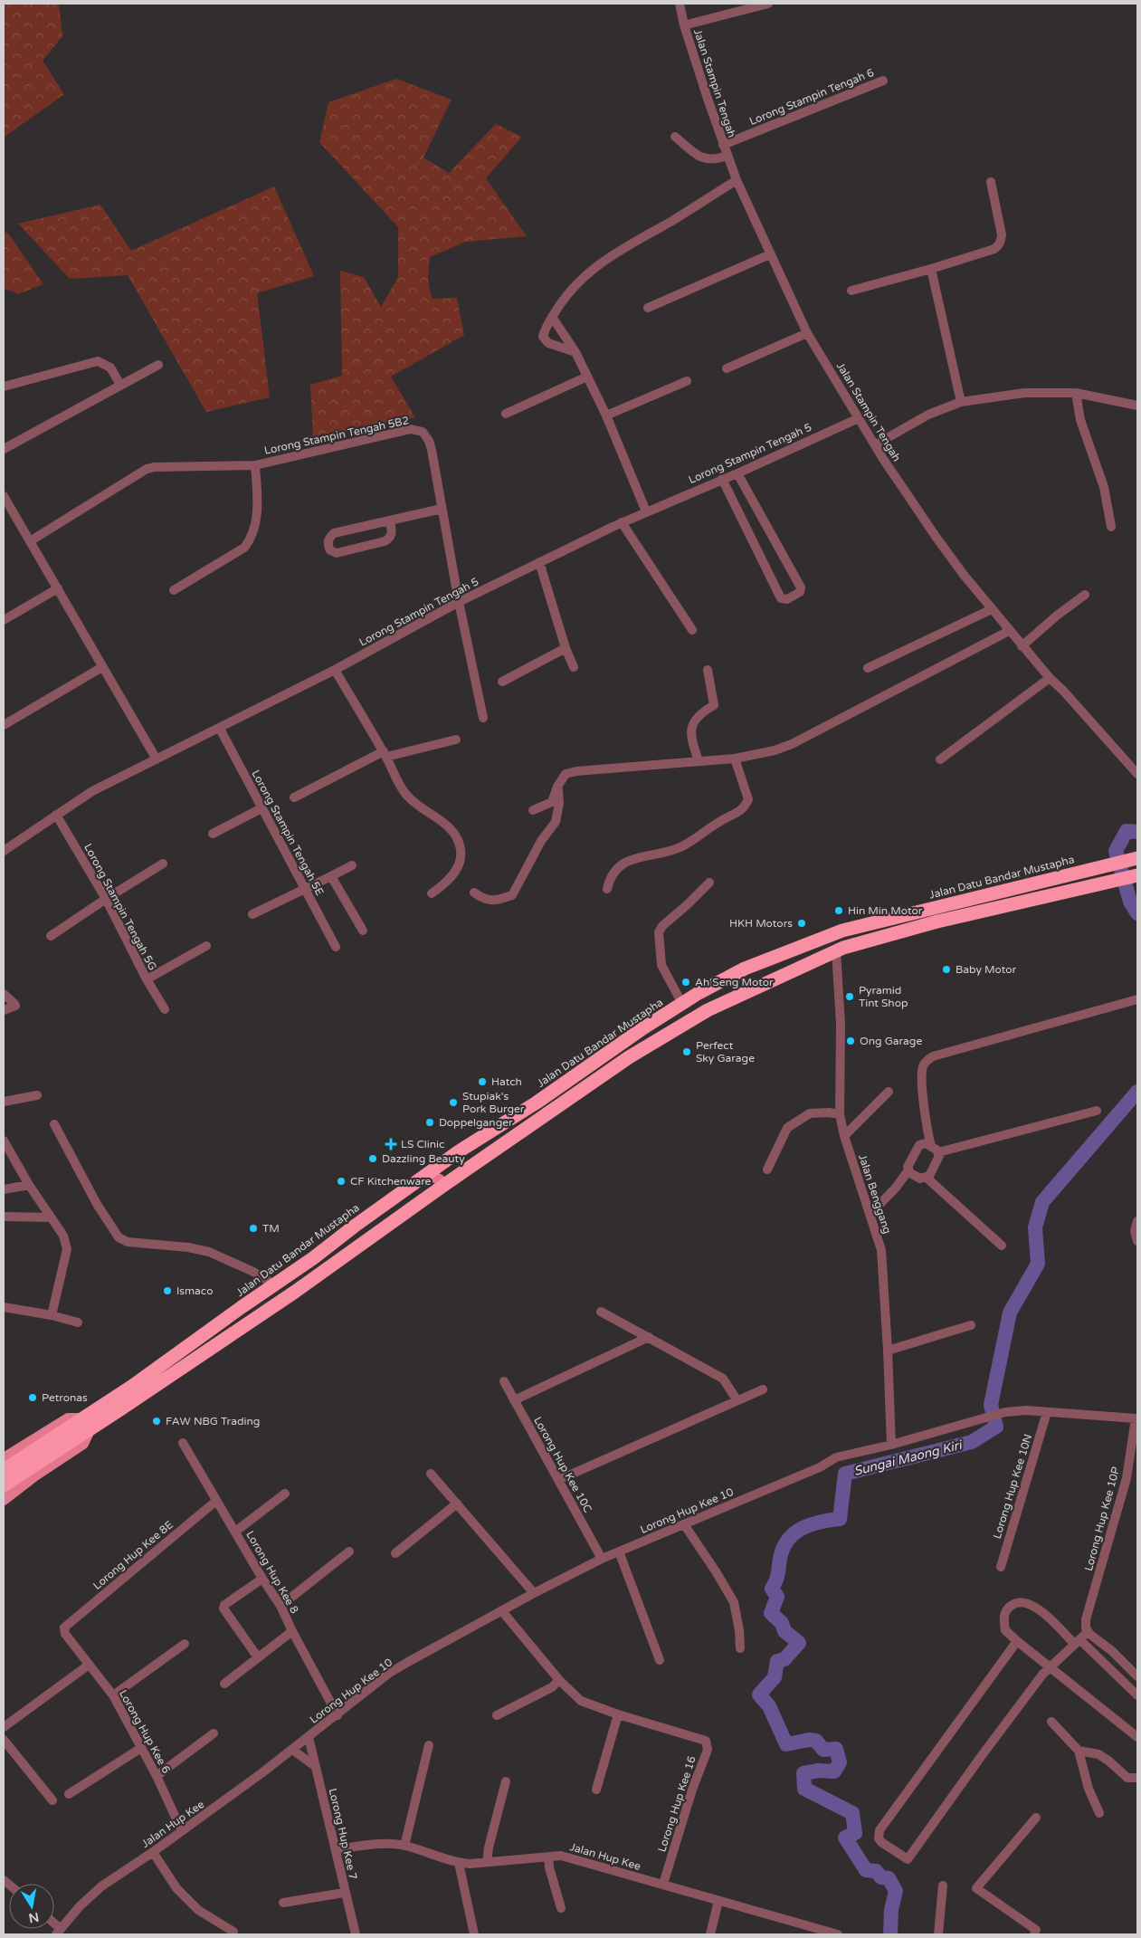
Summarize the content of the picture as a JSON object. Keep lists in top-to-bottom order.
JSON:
{
  "streets": {
    "highway": ["Jalan Datu Bandar Mustapha"],
    "street": [
      "Jalan Stampin Tengah",
      "Lorong Stampin Tengah 6",
      "Lorong Stampin Tengah 5B2",
      "Lorong Stampin Tengah 5",
      "Lorong Stampin Tengah 5E",
      "Lorong Stampin Tengah 5G",
      "Jalan Benggang",
      "Lorong Hup Kee 10C",
      "Lorong Hup Kee 10N",
      "Lorong Hup Kee 10",
      "Lorong Hup Kee 10P",
      "Lorong Hup Kee 8E",
      "Lorong Hup Kee 8",
      "Lorong Hup Kee 6",
      "Lorong Hup Kee 16",
      "Jalan Hup Kee",
      "Lorong Hup Kee 7"
    ]
  },
  "crossings": [
    ["Jalan Stampin Tengah", "Lorong Stampin Tengah 6"],
    ["Jalan Stampin Tengah", "Lorong Stampin Tengah 5"],
    ["Lorong Stampin Tengah 5", "Lorong Stampin Tengah 5E"],
    ["Lorong Stampin Tengah 5", "Lorong Stampin Tengah 5G"],
    ["Jalan Datu Bandar Mustapha", "Jalan Benggang"],
    ["Jalan Benggang", "Lorong Hup Kee 10"],
    ["Lorong Hup Kee 10C", "Lorong Hup Kee 10"],
    ["Lorong Hup Kee 10N", "Lorong Hup Kee 10"],
    ["Lorong Hup Kee 10", "Lorong Hup Kee 10P"],
    ["Lorong Hup Kee 10", "Lorong Hup Kee 8"],
    ["Lorong Hup Kee 10", "Jalan Hup Kee"],
    ["Lorong Hup Kee 10", "Lorong Hup Kee 7"],
    ["Lorong Hup Kee 8E", "Lorong Hup Kee 8"],
    ["Lorong Hup Kee 8E", "Lorong Hup Kee 6"],
    ["Lorong Hup Kee 6", "Jalan Hup Kee"],
    ["Lorong Hup Kee 16", "Jalan Hup Kee"],
    ["Jalan Hup Kee", "Lorong Hup Kee 7"]
  ],
  "water": ["Sungai Maong Kiri"],
  "places": {
    "other": [
      "Hin Min Motor",
      "HKH Motors",
      "Baby Motor",
      "Ah Seng Motor",
      "Pyramid Tint Shop",
      "Ong Garage",
      "Perfect Sky Garage",
      "Hatch",
      "Stupiak's Pork Burger",
      "Doppelganger",
      "Dazzling Beauty",
      "CF Kitchenware",
      "TM",
      "Ismaco",
      "Petronas",
      "FAW NBG Trading"
    ],
    "health": ["LS Clinic"]
  },
  "north": "bottom"
}
